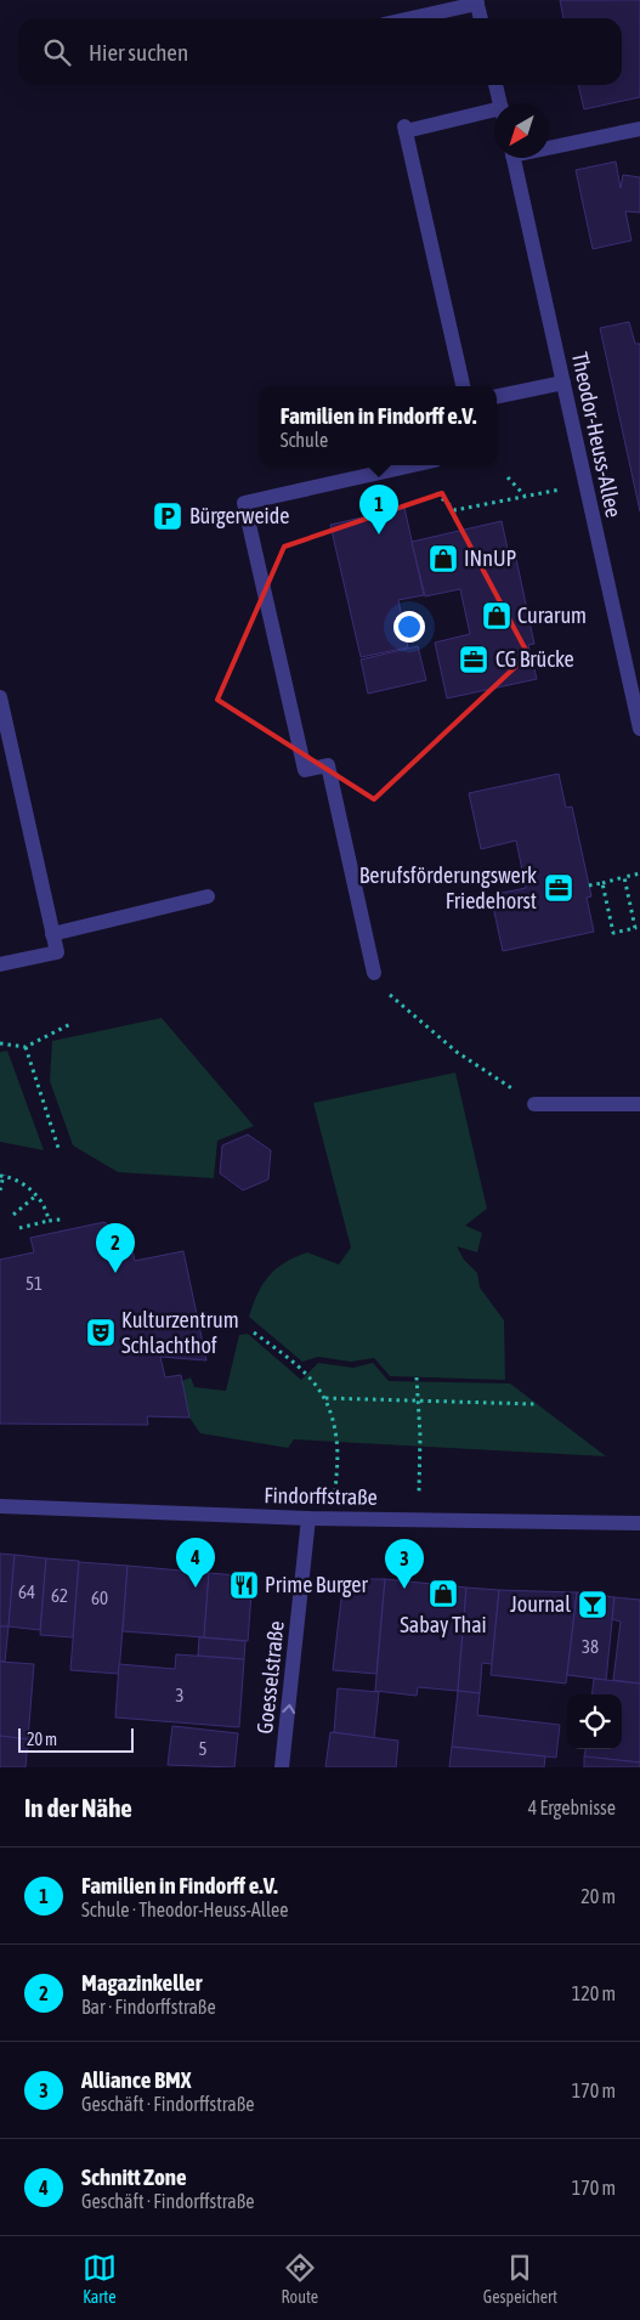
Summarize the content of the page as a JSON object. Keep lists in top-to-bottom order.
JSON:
{
  "streets": {
    "street": ["Theodor-Heuss-Allee", "Findorffstraße", "Goesselstraße"]
  },
  "crossings": [
    ["Findorffstraße", "Goesselstraße"]
  ],
  "one_way": ["Goesselstraße"],
  "places": {
    "parking": ["Bürgerweide"],
    "shop": ["INnUP", "Curarum", "Sabay Thai"],
    "office": ["CG Brücke", "Berufsförderungswerk Friedehorst"],
    "theatre": ["Kulturzentrum Schlachthof"],
    "restaurant": ["Prime Burger"],
    "bar": ["Journal"]
  },
  "house_numbers": [
    "51",
    "64",
    "62",
    "60",
    "38",
    "3",
    "5"
  ],
  "scale_bar": "20 m",
  "north": "bottom left",
  "page": {
    "search": "Hier suchen",
    "popup": ["Familien in Findorff e.V.", "Schule"],
    "pins": [
      "1",
      "2",
      "4",
      "3"
    ],
    "scale": "20 m",
    "heading": ["In der Nähe", "4 Ergebnisse"],
    "list": [
      {
        "mark": "1",
        "name": "Familien in Findorff e.V.",
        "note": "Schule · Theodor-Heuss-Allee",
        "value": "20 m"
      },
      {
        "mark": "2",
        "name": "Magazinkeller",
        "note": "Bar · Findorffstraße",
        "value": "120 m"
      },
      {
        "mark": "3",
        "name": "Alliance BMX",
        "note": "Geschäft · Findorffstraße",
        "value": "170 m"
      },
      {
        "mark": "4",
        "name": "Schnitt Zone",
        "note": "Geschäft · Findorffstraße",
        "value": "170 m"
      }
    ],
    "nav": ["Karte", "Route", "Gespeichert"]
  }
}
